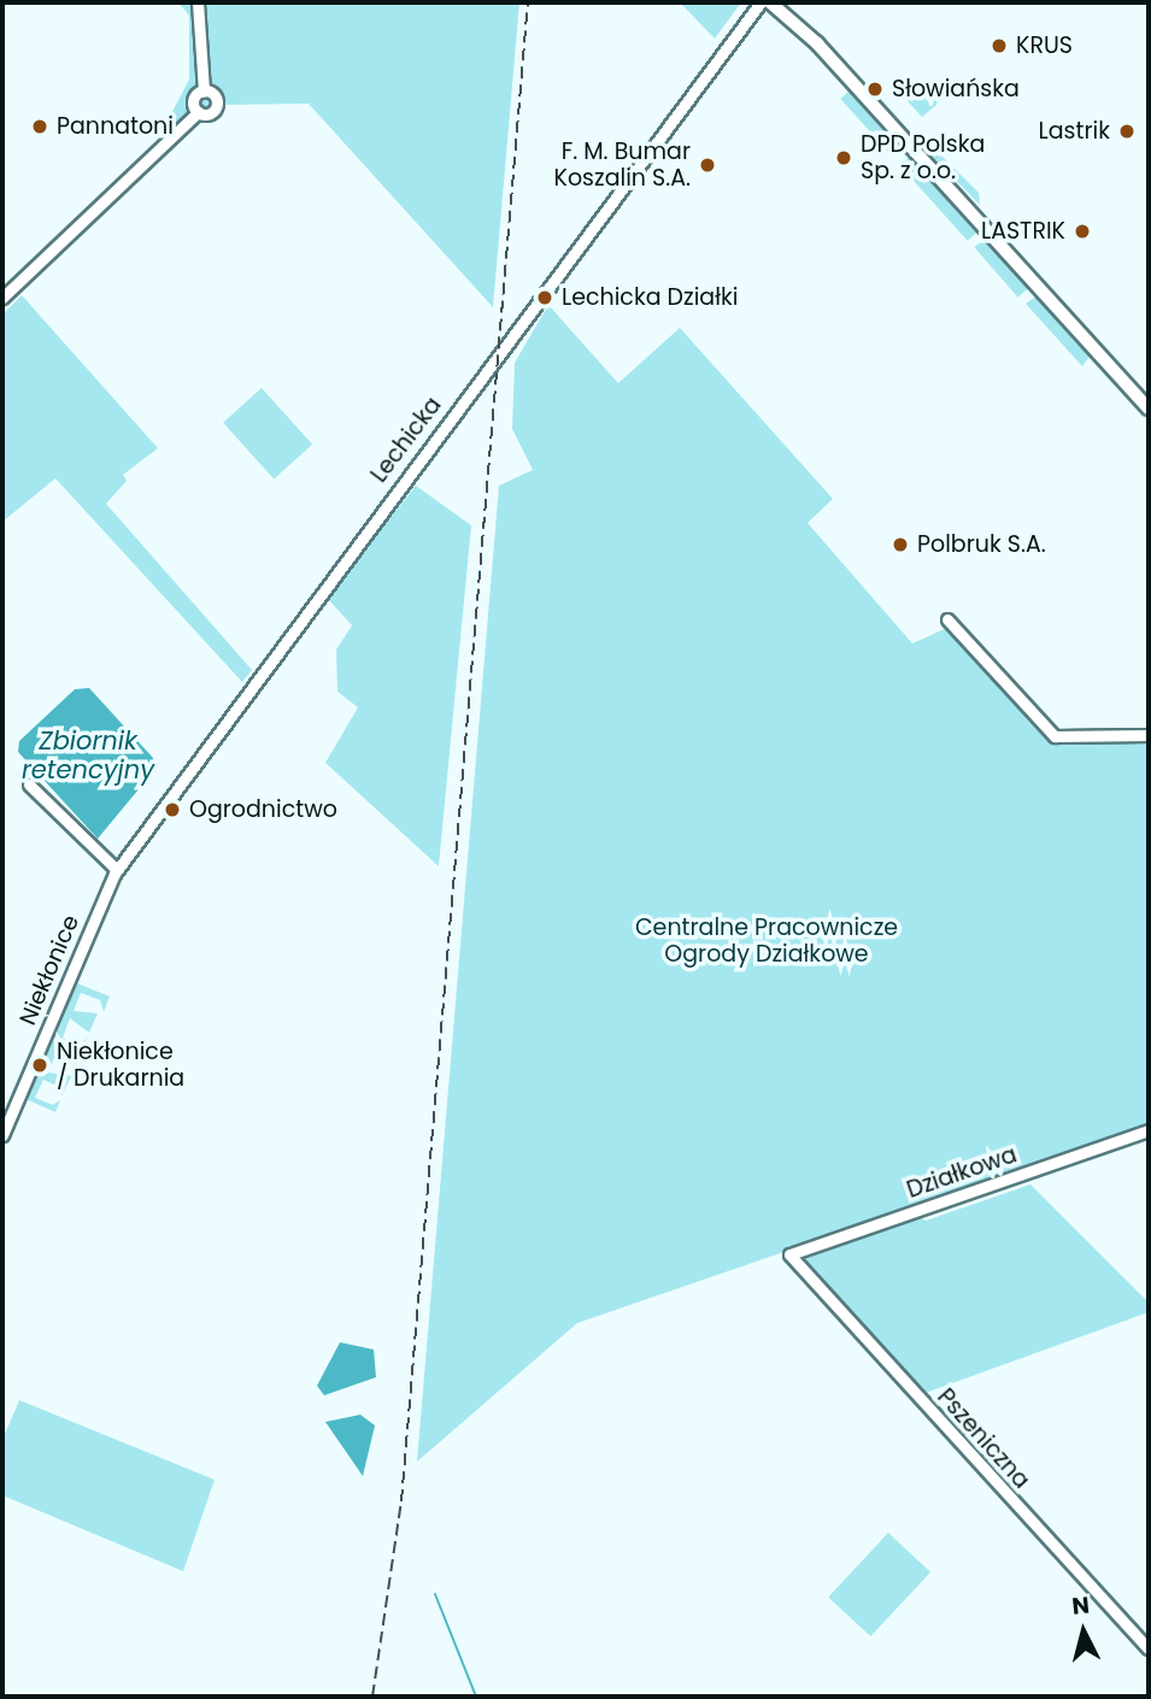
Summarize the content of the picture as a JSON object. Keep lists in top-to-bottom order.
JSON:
{
  "streets": {
    "street": [
      "Lechicka",
      "Niekłonice",
      "Działkowa",
      "Pszeniczna"
    ]
  },
  "crossings": [
    ["Lechicka", "Niekłonice"],
    ["Działkowa", "Pszeniczna"]
  ],
  "water": ["Zbiornik retencyjny"],
  "parks": ["Centralne Pracownicze Ogrody Działkowe"],
  "places": [
    "KRUS",
    "Słowiańska",
    "Pannatoni",
    "Lastrik",
    "DPD Polska Sp. z o.o.",
    "F. M. Bumar Koszalin S.A.",
    "LASTRIK",
    "Lechicka Działki",
    "Polbruk S.A.",
    "Ogrodnictwo",
    "Niekłonice / Drukarnia"
  ],
  "north": "top"
}
